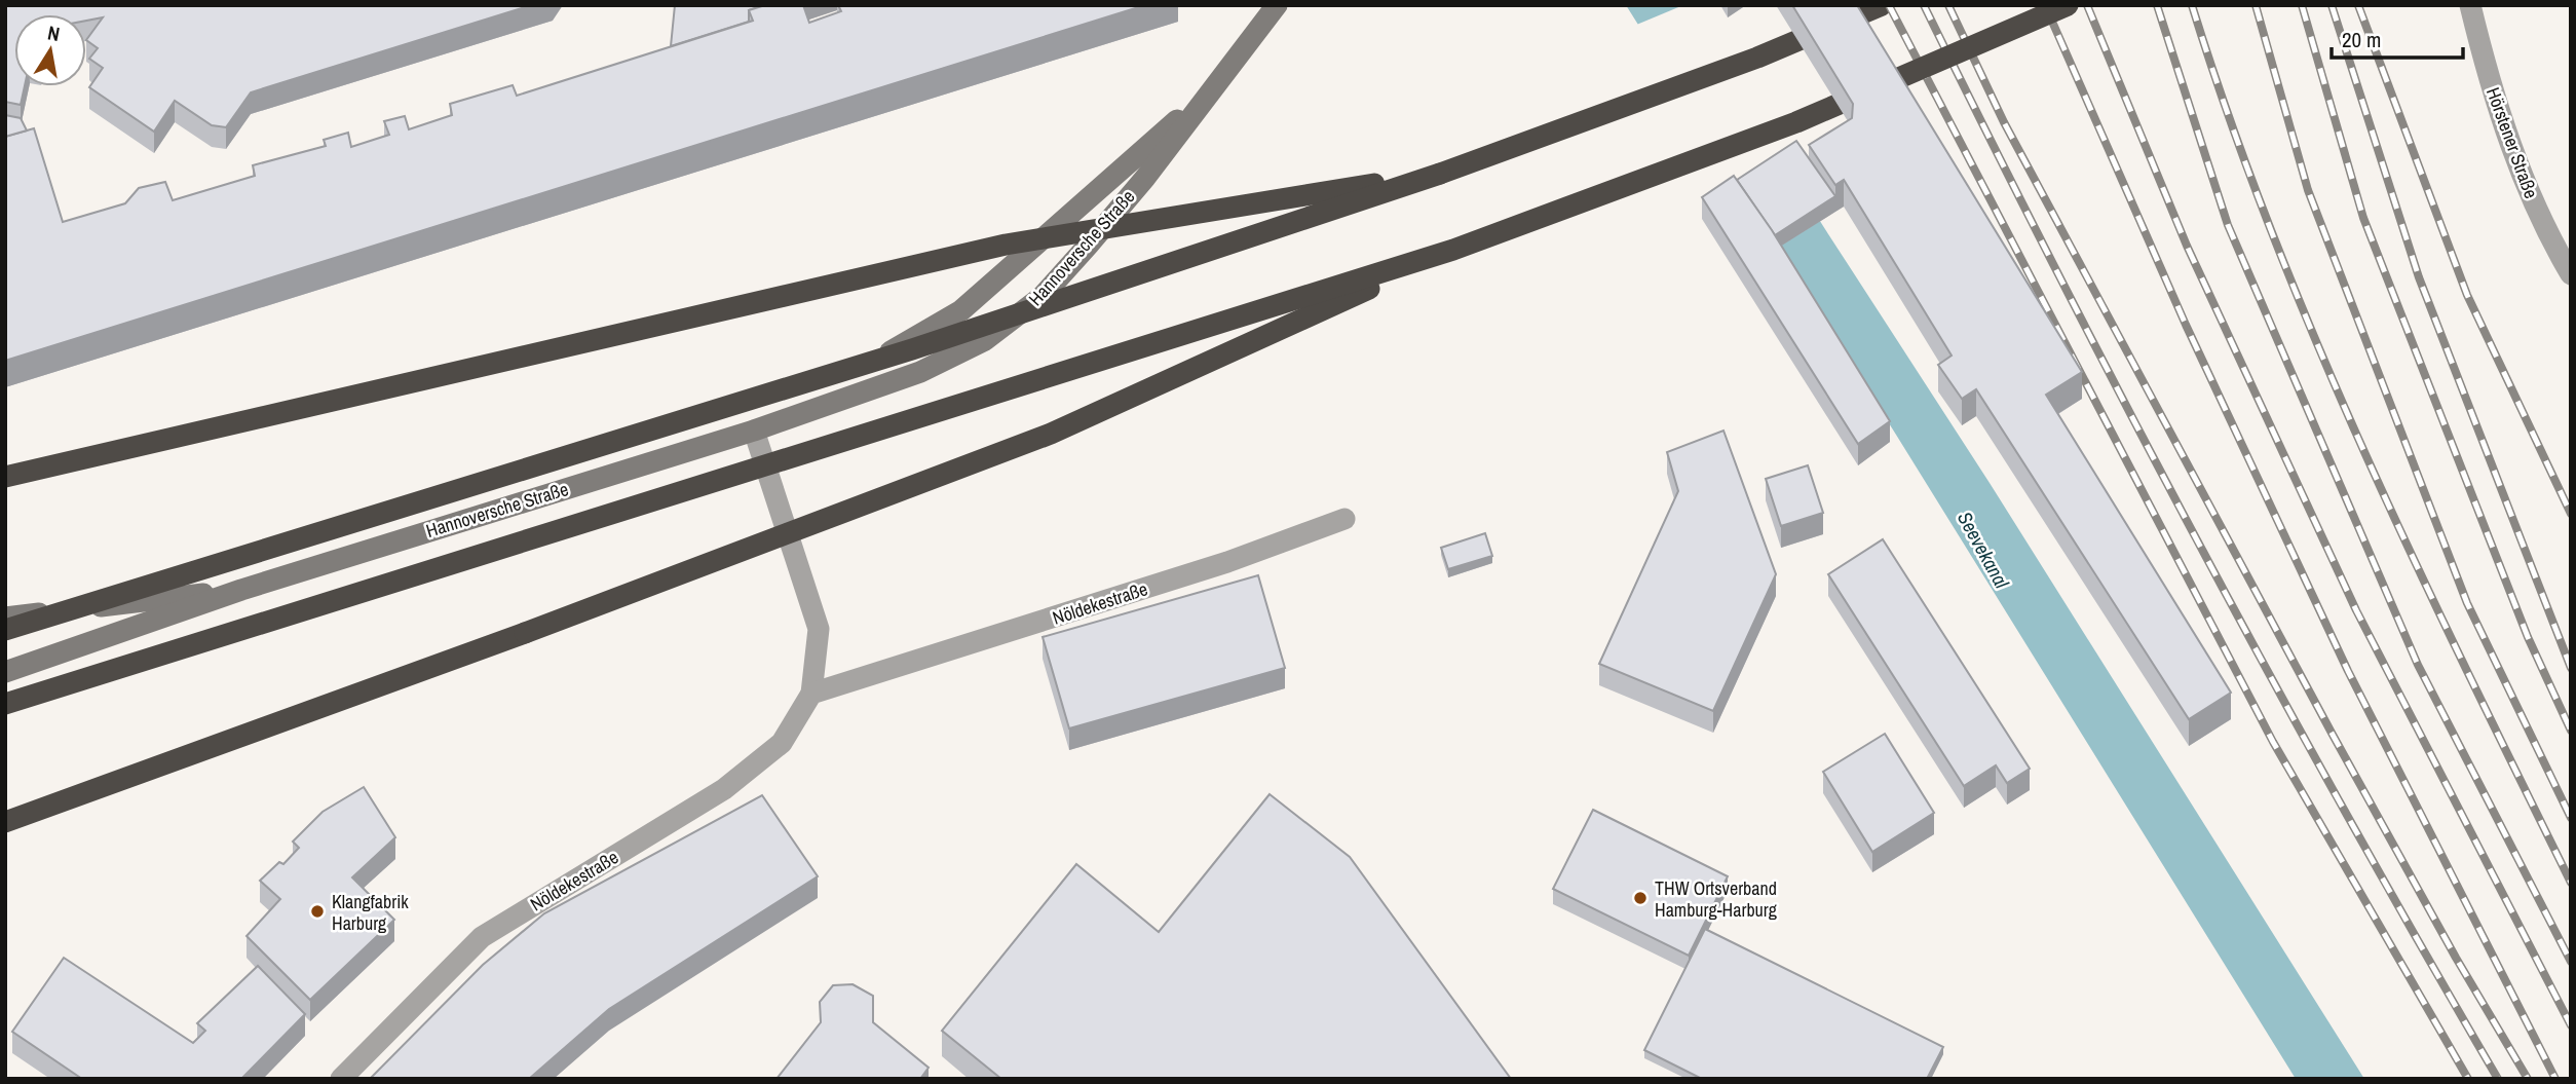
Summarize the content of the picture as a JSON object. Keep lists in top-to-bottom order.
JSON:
{
  "streets": {
    "main road": ["Hannoversche Straße"],
    "street": ["Hörstener Straße", "Nöldekestraße"]
  },
  "crossings": [
    ["Hannoversche Straße", "Nöldekestraße"]
  ],
  "water": ["Seevekanal"],
  "places": ["THW Ortsverband Hamburg-Harburg", "Klangfabrik Harburg"],
  "scale_bar": "20 m",
  "north": "top"
}
